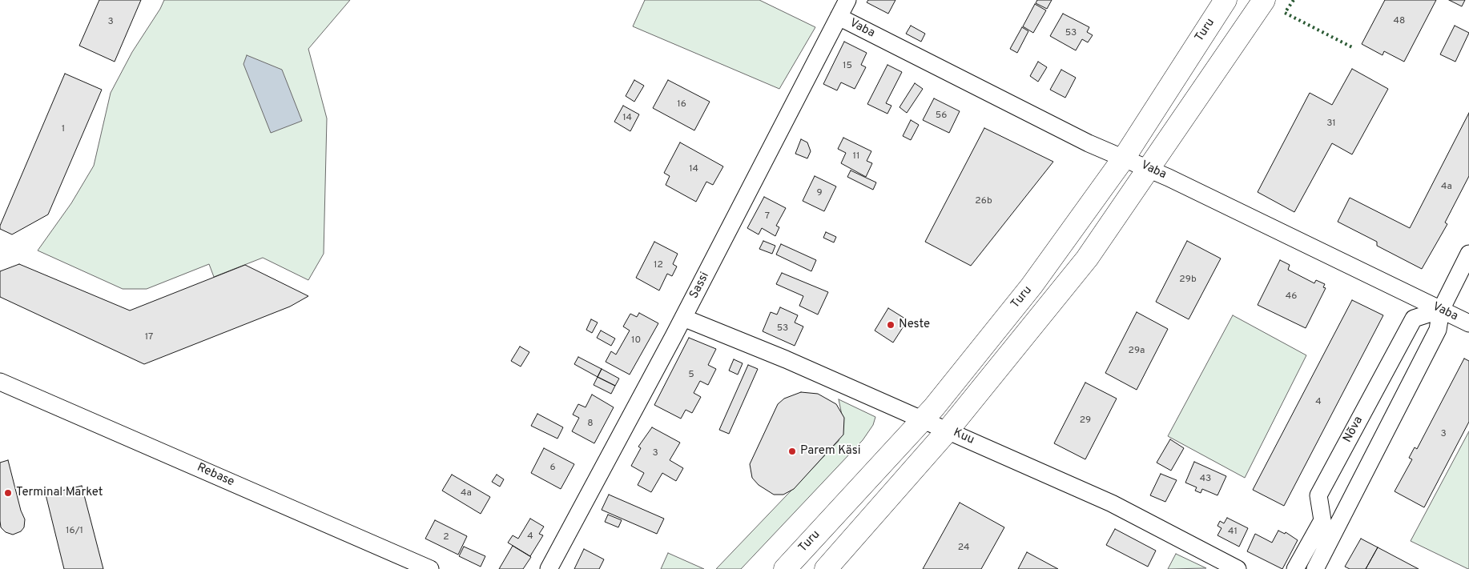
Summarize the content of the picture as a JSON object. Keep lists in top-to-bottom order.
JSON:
{
  "streets": {
    "main road": ["Turu"],
    "street": [
      "Vaba",
      "Sassi",
      "Nõva",
      "Kuu",
      "Rebase"
    ]
  },
  "crossings": [
    ["Vaba", "Turu"],
    ["Vaba", "Sassi"],
    ["Vaba", "Nõva"],
    ["Turu", "Kuu"],
    ["Sassi", "Kuu"]
  ],
  "places": ["Neste", "Parem Käsi", "Terminal Market"],
  "house_numbers": [
    "48",
    "3",
    "53",
    "15",
    "16",
    "56",
    "14",
    "31",
    "1",
    "11",
    "14",
    "4a",
    "9",
    "26b",
    "7",
    "12",
    "29b",
    "46",
    "53",
    "17",
    "10",
    "29a",
    "5",
    "4",
    "29",
    "8",
    "3",
    "3",
    "6",
    "43",
    "4a",
    "16/1",
    "41",
    "4",
    "2",
    "24"
  ]
}
